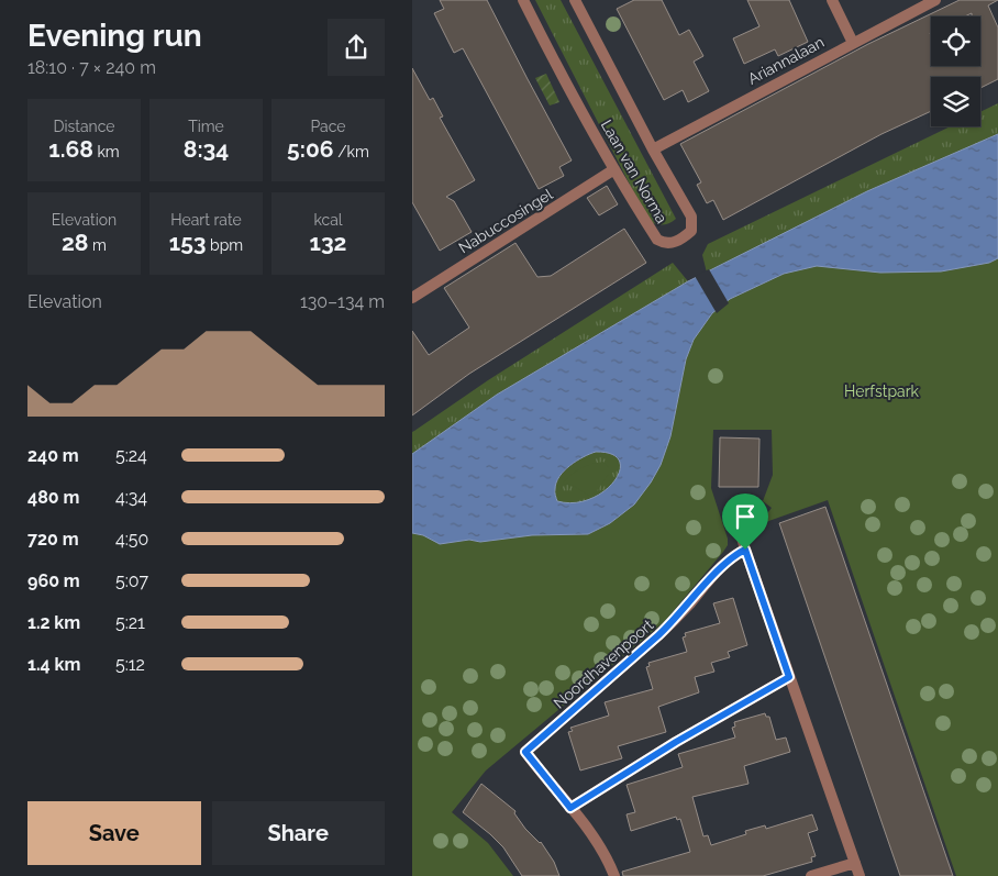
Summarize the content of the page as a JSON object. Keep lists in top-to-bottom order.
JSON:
{
  "streets": {
    "street": [
      "Ariannalaan",
      "Laan van Norma",
      "Nabuccosingel",
      "Noordhavenpoort"
    ]
  },
  "crossings": [
    ["Ariannalaan", "Laan van Norma"],
    ["Laan van Norma", "Nabuccosingel"]
  ],
  "parks": ["Herfstpark"],
  "page": {
    "heading": ["Evening run", "18:10 · 7 × 240 m"],
    "stats": [
      ["Distance", "1.68 km"],
      ["Time", "8:34"],
      ["Pace", "5:06 /km"],
      ["Elevation", "28 m"],
      ["Heart rate", "153 bpm"],
      ["kcal", "132"]
    ],
    "chart": ["Elevation", "130–134 m"],
    "list": [
      {
        "name": "240 m",
        "note": "5:24"
      },
      {
        "name": "480 m",
        "note": "4:34"
      },
      {
        "name": "720 m",
        "note": "4:50"
      },
      {
        "name": "960 m",
        "note": "5:07"
      },
      {
        "name": "1.2 km",
        "note": "5:21"
      },
      {
        "name": "1.4 km",
        "note": "5:12"
      }
    ],
    "buttons": ["Save", "Share"]
  }
}
